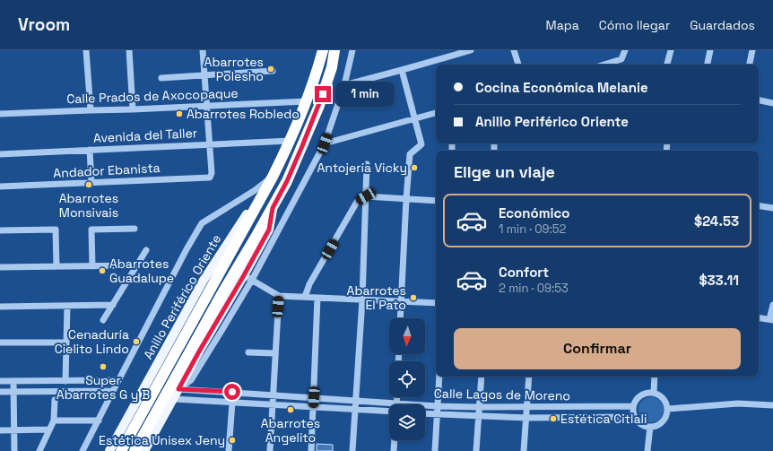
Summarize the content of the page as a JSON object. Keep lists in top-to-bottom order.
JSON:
{
  "streets": {
    "highway": ["Anillo Periférico Oriente"],
    "street": [
      "Calle Prados de Axocopaque",
      "Avenida del Taller",
      "Andador Ebanista",
      "Calle Lagos de Moreno"
    ]
  },
  "crossings": [
    ["Calle Prados de Axocopaque", "Anillo Periférico Oriente"],
    ["Avenida del Taller", "Andador Ebanista"],
    ["Avenida del Taller", "Anillo Periférico Oriente"]
  ],
  "places": [
    "Abarrotes Polesho",
    "Abarrotes Robledo",
    "Antojería Vicky",
    "Abarrotes Monsivais",
    "Abarrotes Guadalupe",
    "Abarrotes El Pato",
    "Cenaduría Cielito Lindo",
    "Super Abarrotes G y B",
    "Abarrotes Angelito",
    "Estética Citlali",
    "Estética Unisex Jeny"
  ],
  "north": "bottom",
  "page": {
    "header": "Vroom",
    "nav": ["Mapa", "Cómo llegar", "Guardados"],
    "banner": ["Cocina Económica Melanie", "Anillo Periférico Oriente"],
    "bubble": "1 min",
    "heading": "Elige un viaje",
    "list": [
      {
        "name": "Económico",
        "note": "1 min · 09:52",
        "value": "$24.53"
      },
      {
        "name": "Confort",
        "note": "2 min · 09:53",
        "value": "$33.11"
      }
    ],
    "buttons": "Confirmar"
  }
}
